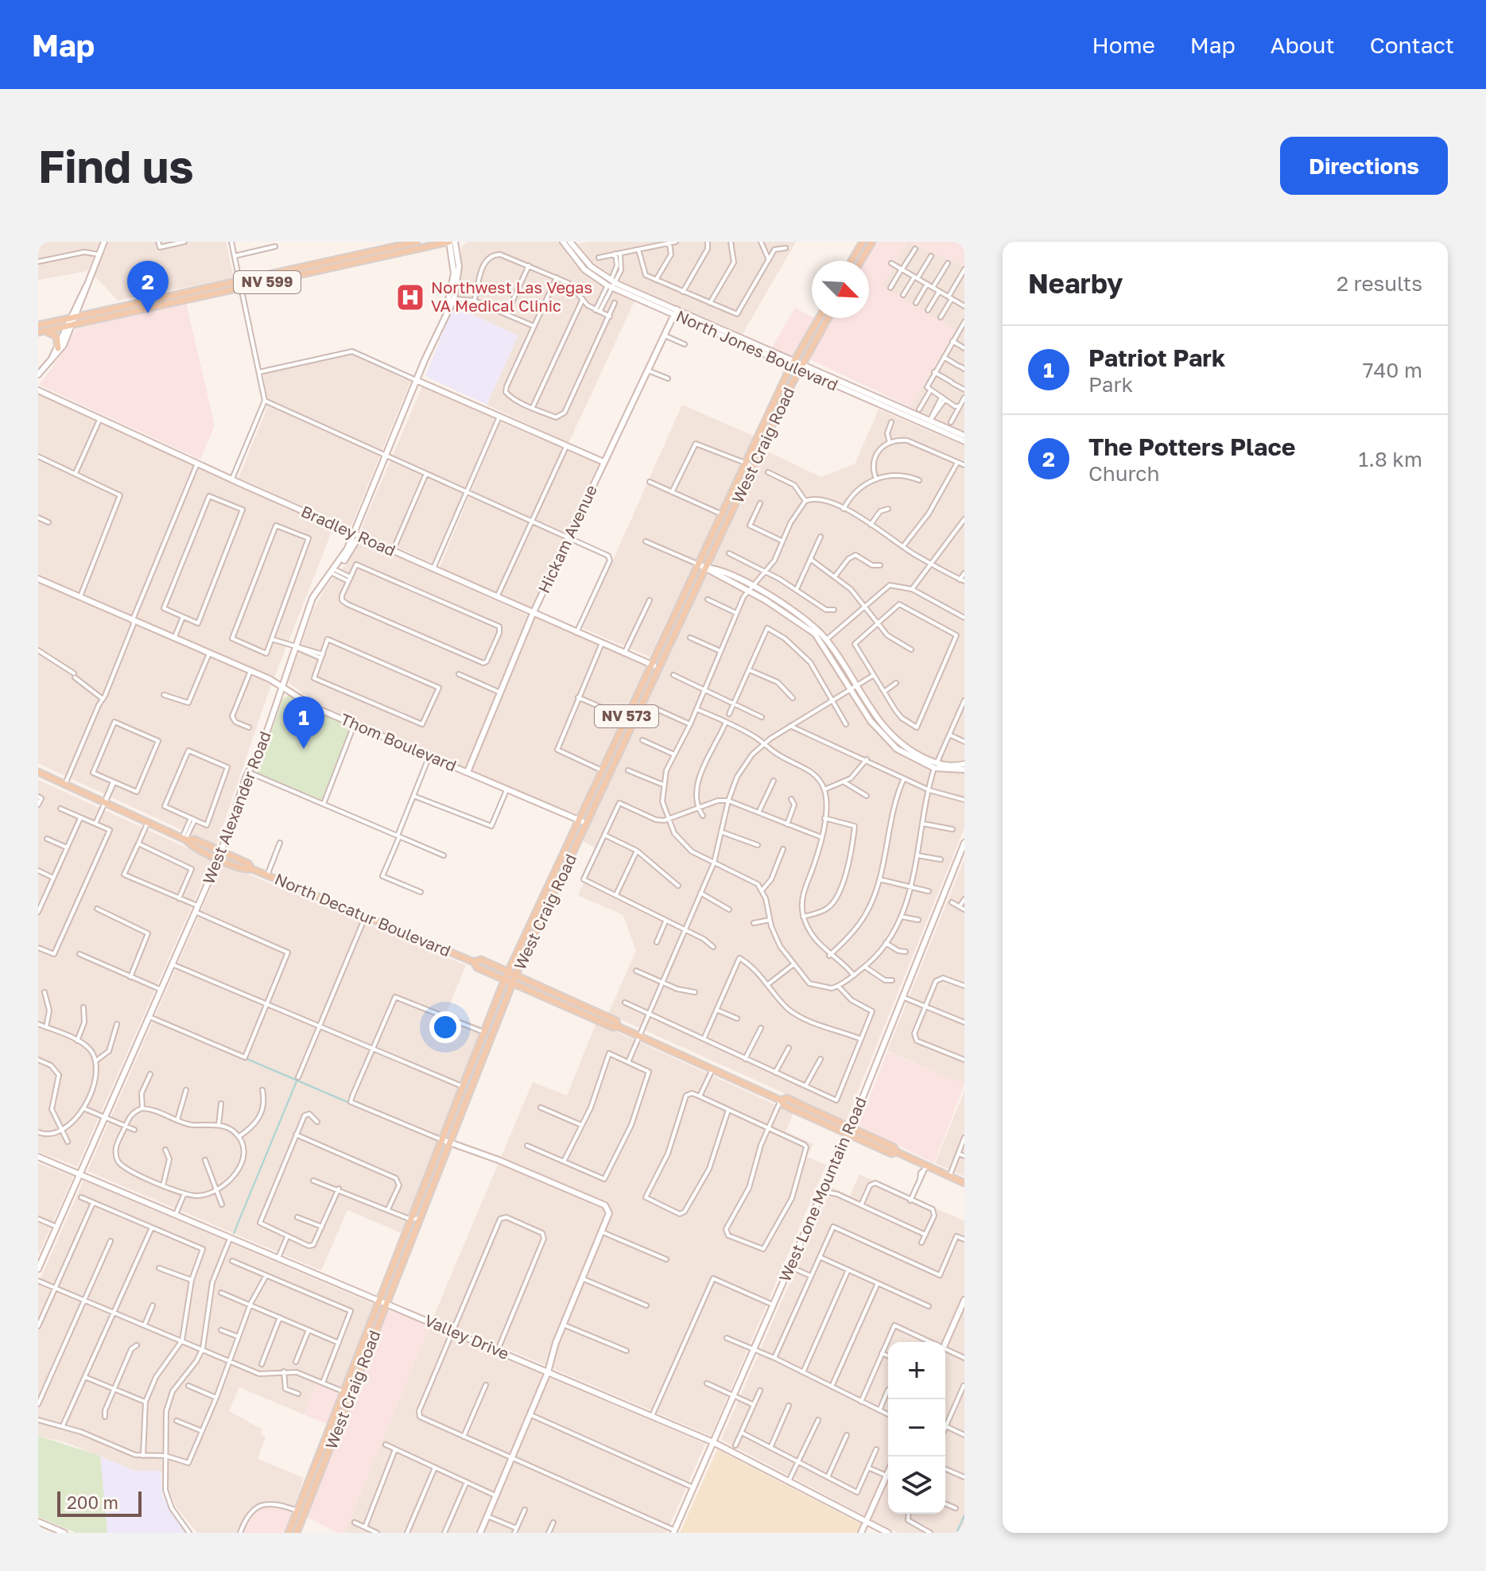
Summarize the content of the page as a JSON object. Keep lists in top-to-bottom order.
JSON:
{
  "streets": {
    "main road": [
      "NV 599",
      "West Craig Road",
      "NV 573",
      "North Decatur Boulevard"
    ],
    "street": [
      "North Jones Boulevard",
      "Bradley Road",
      "Hickam Avenue",
      "Thom Boulevard",
      "West Alexander Road",
      "West Lone Mountain Road",
      "Valley Drive"
    ]
  },
  "crossings": [
    ["NV 599", "West Alexander Road"],
    ["North Jones Boulevard", "West Craig Road"],
    ["North Jones Boulevard", "Hickam Avenue"],
    ["West Craig Road", "Bradley Road"],
    ["West Craig Road", "Thom Boulevard"],
    ["West Craig Road", "North Decatur Boulevard"],
    ["West Craig Road", "Valley Drive"],
    ["Bradley Road", "Hickam Avenue"],
    ["Bradley Road", "West Alexander Road"],
    ["Hickam Avenue", "Thom Boulevard"],
    ["Thom Boulevard", "West Alexander Road"],
    ["West Alexander Road", "North Decatur Boulevard"],
    ["West Alexander Road", "Valley Drive"],
    ["North Decatur Boulevard", "West Lone Mountain Road"],
    ["West Lone Mountain Road", "Valley Drive"]
  ],
  "places": {
    "hospital": ["Northwest Las Vegas VA Medical Clinic"]
  },
  "scale_bar": "200 m",
  "north": "bottom right",
  "page": {
    "header": "Map",
    "nav": [
      "Home",
      "Map",
      "About",
      "Contact"
    ],
    "buttons": "Directions",
    "title": "Find us",
    "heading": ["Nearby", "2 results"],
    "pins": ["2", "1"],
    "list": [
      {
        "mark": "1",
        "name": "Patriot Park",
        "note": "Park",
        "value": "740 m"
      },
      {
        "mark": "2",
        "name": "The Potters Place",
        "note": "Church",
        "value": "1.8 km"
      }
    ],
    "map_buttons": ["+", "−"],
    "scale": "200 m"
  }
}
